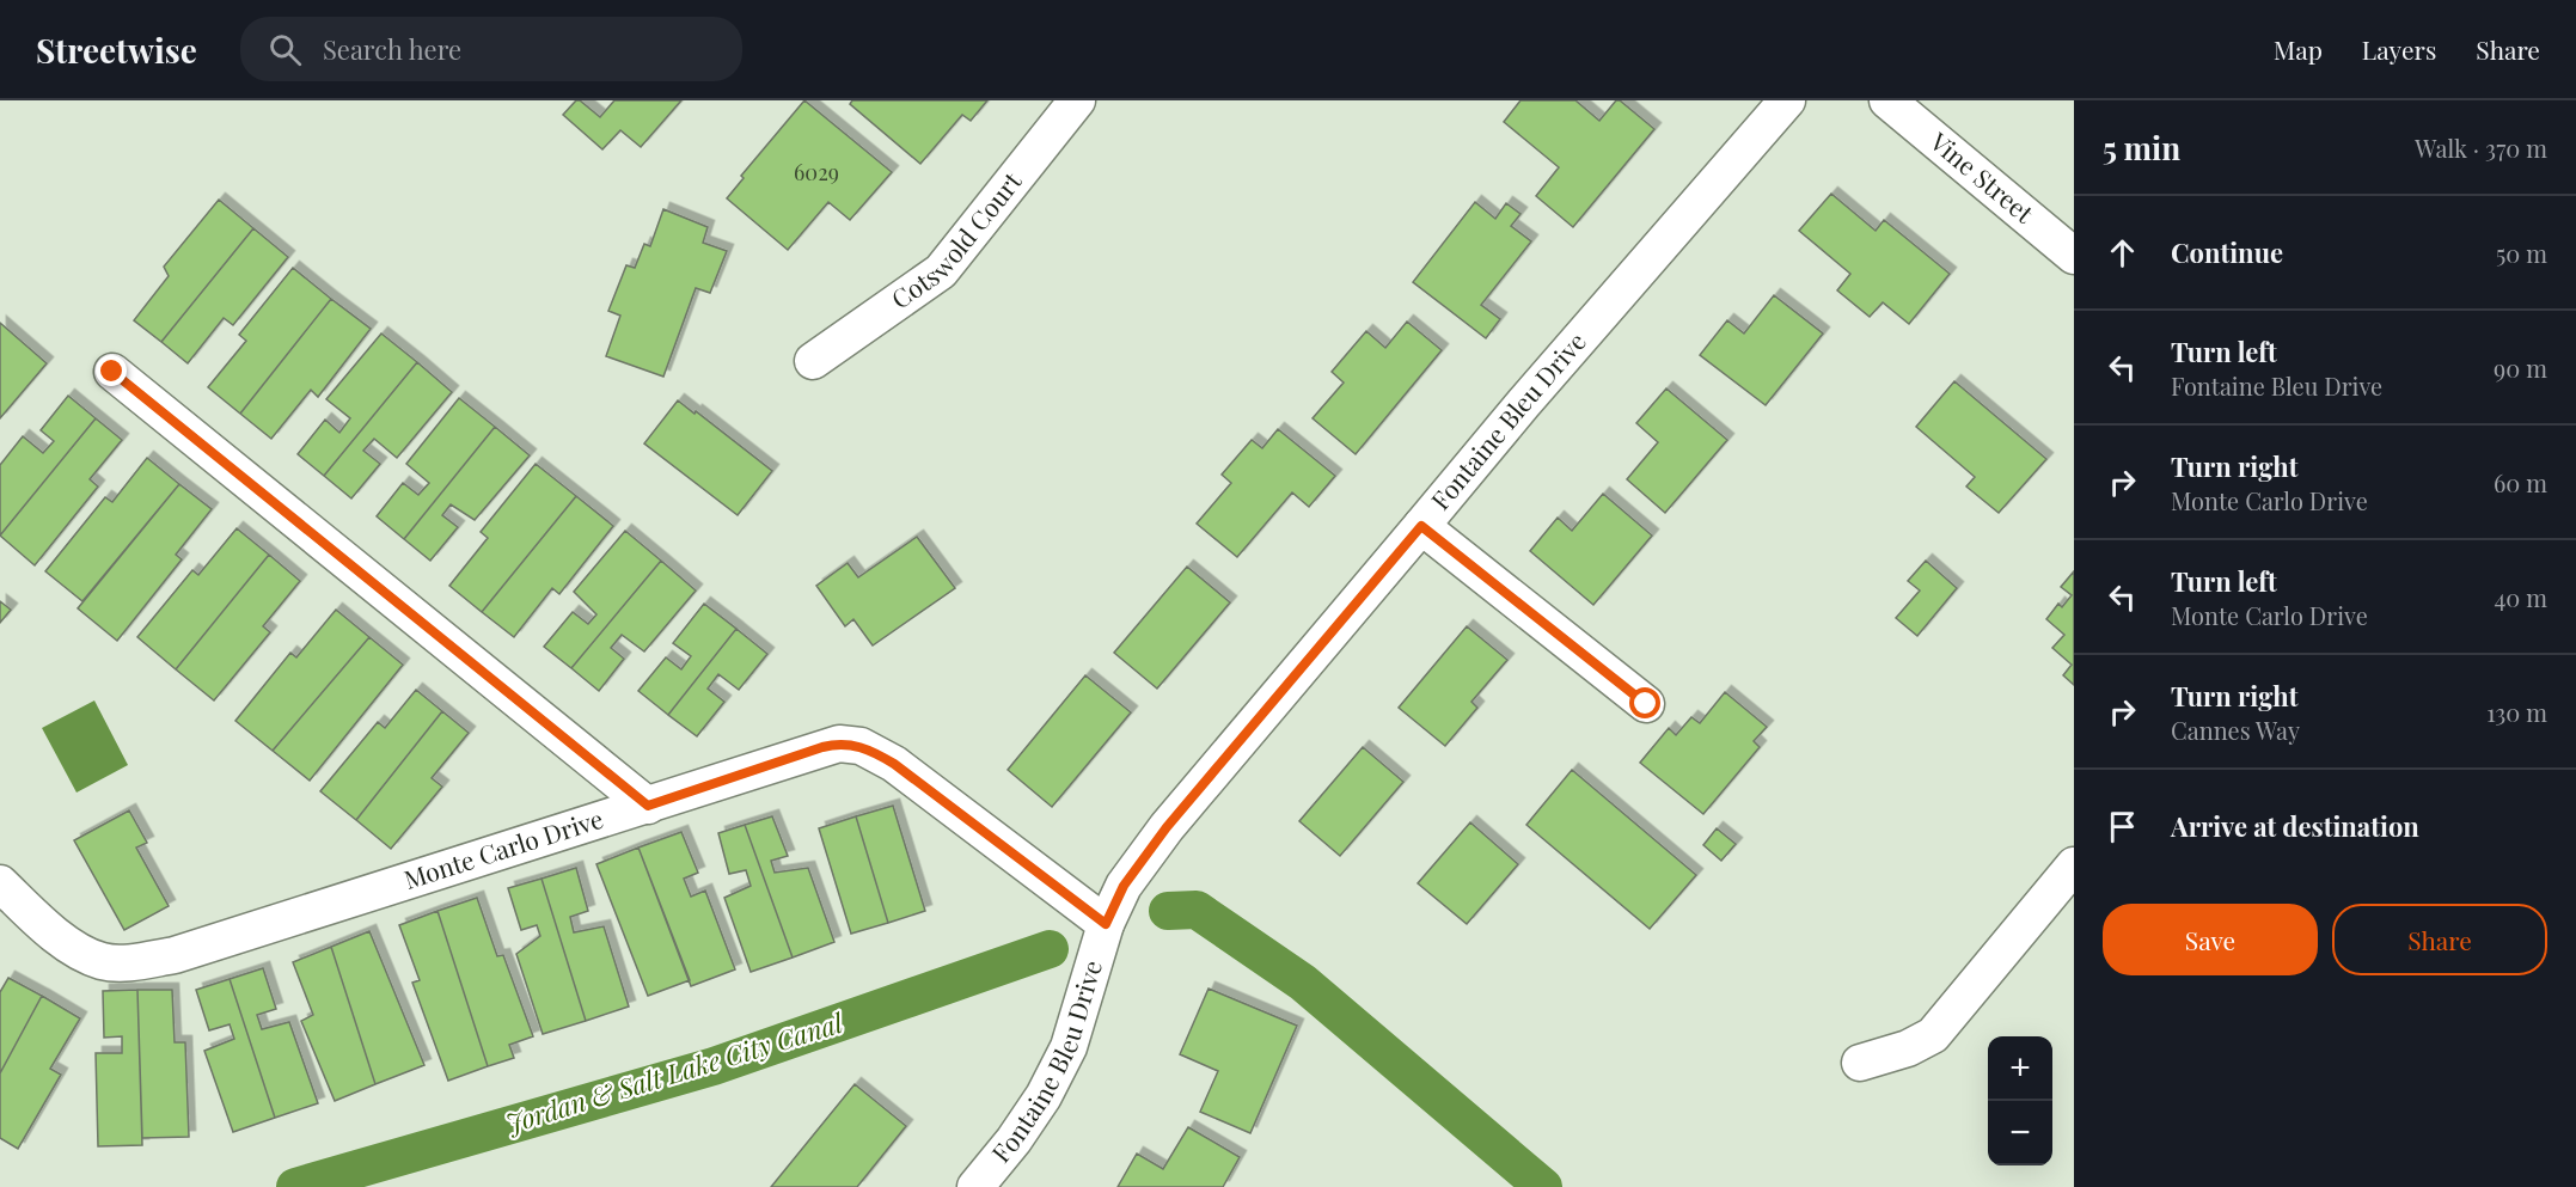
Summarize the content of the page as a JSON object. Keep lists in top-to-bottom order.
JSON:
{
  "streets": {
    "street": [
      "Vine Street",
      "Cotswold Court",
      "Fontaine Bleu Drive",
      "Monte Carlo Drive"
    ]
  },
  "crossings": [
    ["Fontaine Bleu Drive", "Monte Carlo Drive"]
  ],
  "water": ["Jordan & Salt Lake City Canal"],
  "house_numbers": ["6029"],
  "page": {
    "header": "Streetwise",
    "search": "Search here",
    "nav": ["Map", "Layers", "Share"],
    "heading": ["5 min", "Walk · 370 m"],
    "list": [
      ["Continue", "50 m"],
      ["Turn left", "Fontaine Bleu Drive", "90 m"],
      ["Turn right", "Monte Carlo Drive", "60 m"],
      ["Turn left", "Monte Carlo Drive", "40 m"],
      ["Turn right", "Cannes Way", "130 m"],
      "Arrive at destination"
    ],
    "buttons": ["Save", "Share"],
    "map_buttons": ["+", "−"]
  }
}
